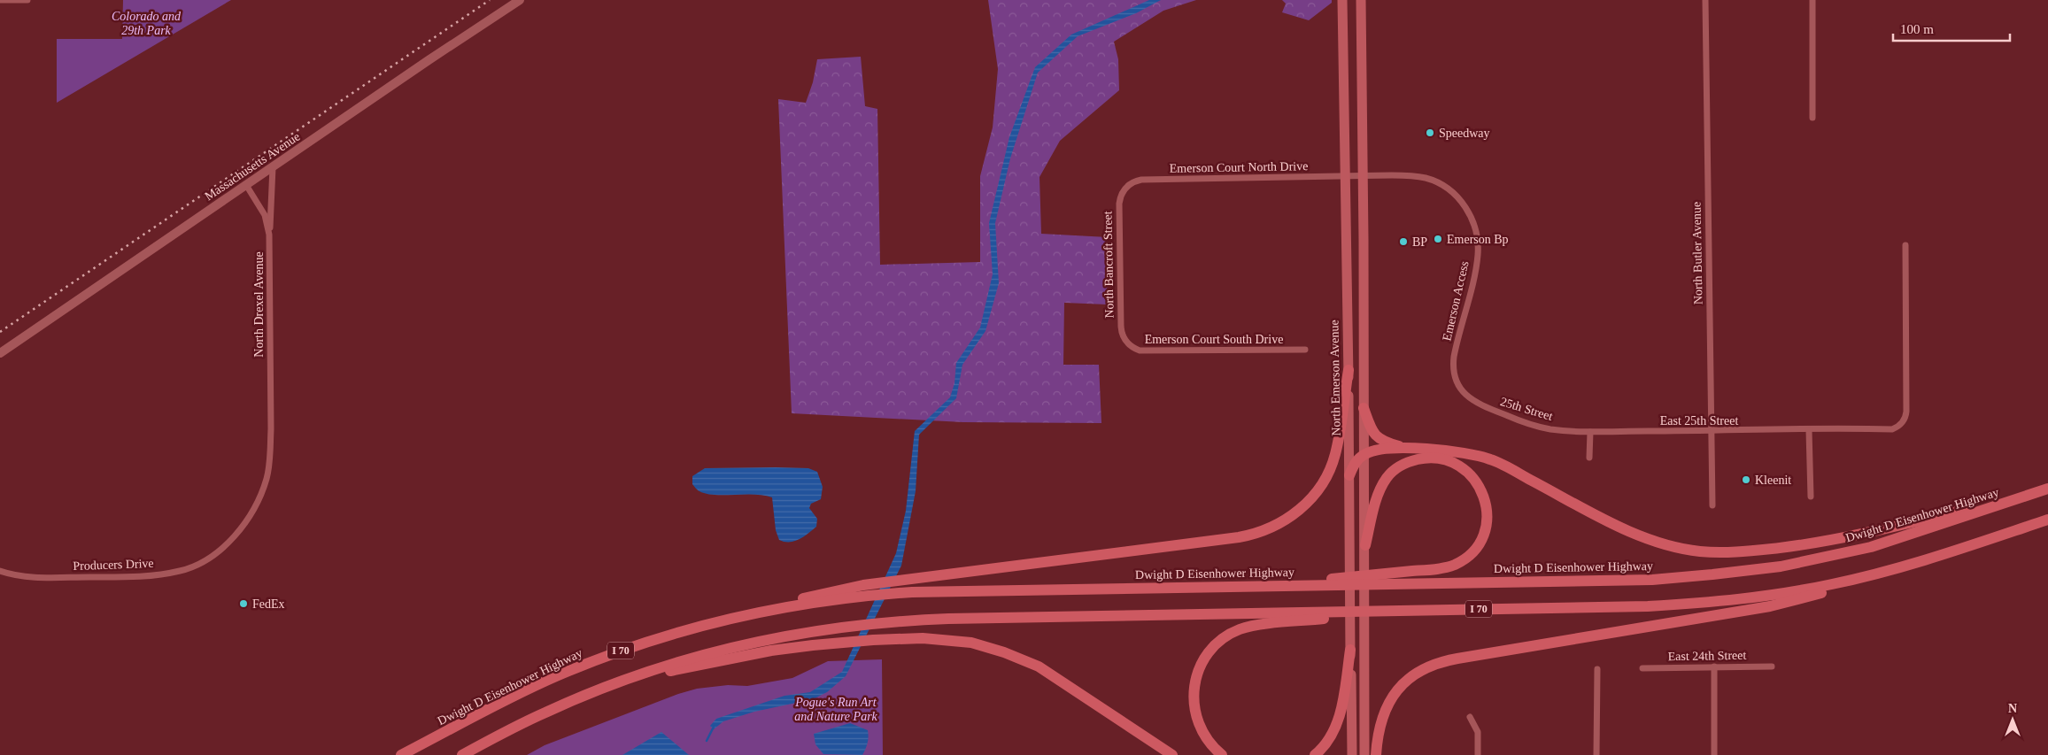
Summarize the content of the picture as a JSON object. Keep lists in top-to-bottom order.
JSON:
{
  "streets": {
    "highway": ["Dwight D Eisenhower Highway", "I 70"],
    "main road": ["Massachusetts Avenue", "North Emerson Avenue"],
    "street": [
      "Emerson Court North Drive",
      "North Butler Avenue",
      "North Bancroft Street",
      "Emerson Access",
      "North Drexel Avenue",
      "Emerson Court South Drive",
      "25th Street",
      "East 25th Street",
      "Producers Drive",
      "East 24th Street"
    ]
  },
  "crossings": [
    ["Massachusetts Avenue", "North Drexel Avenue"],
    ["Emerson Court North Drive", "North Bancroft Street"],
    ["Emerson Court North Drive", "Emerson Access"],
    ["Emerson Court North Drive", "North Emerson Avenue"],
    ["North Butler Avenue", "East 25th Street"],
    ["North Bancroft Street", "Emerson Court South Drive"],
    ["Emerson Access", "North Emerson Avenue"],
    ["Emerson Access", "25th Street"],
    ["North Drexel Avenue", "Producers Drive"],
    ["25th Street", "East 25th Street"]
  ],
  "parks": ["Colorado and 29th Park", "Pogue's Run Art and Nature Park"],
  "places": [
    "Speedway",
    "Emerson Bp",
    "BP",
    "Kleenit",
    "FedEx"
  ],
  "scale_bar": "100 m",
  "north": "top"
}
